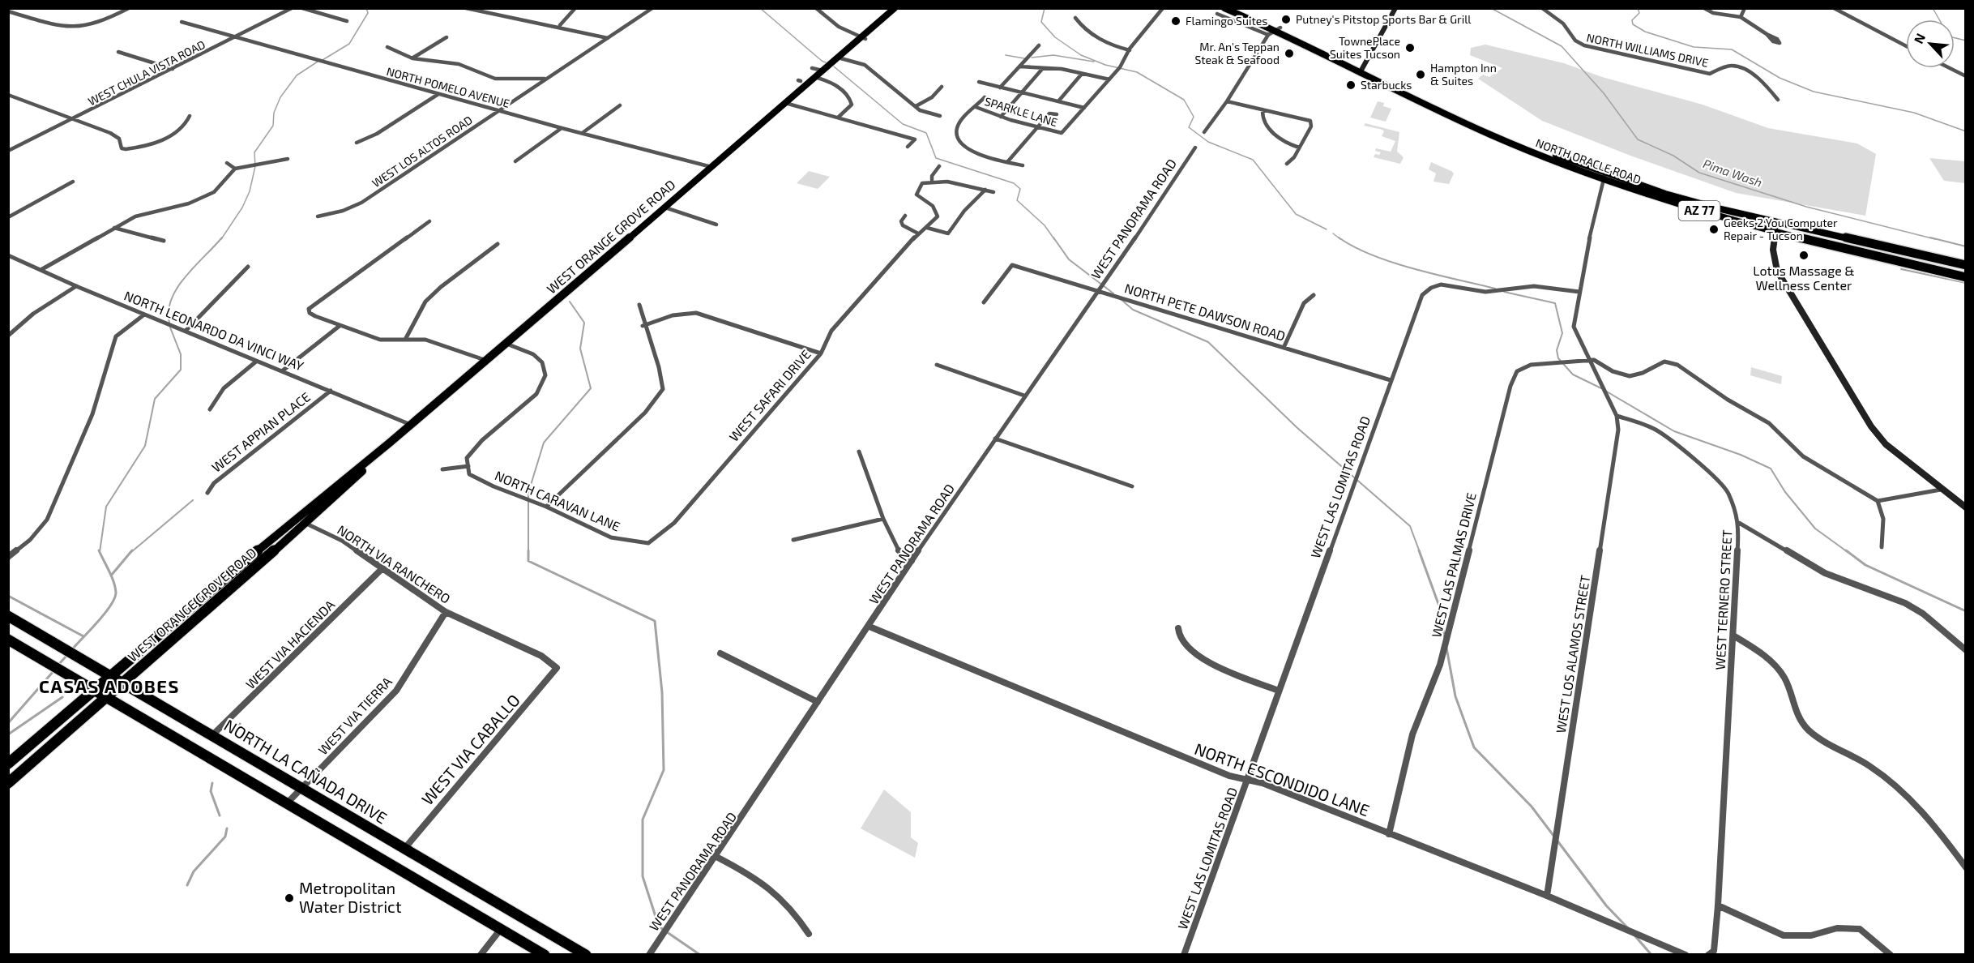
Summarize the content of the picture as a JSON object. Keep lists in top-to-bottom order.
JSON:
{
  "streets": {
    "highway": ["NORTH ORACLE ROAD", "AZ 77"],
    "main road": ["WEST ORANGE GROVE ROAD", "NORTH LA CAÑADA DRIVE"],
    "street": [
      "NORTH WILLIAMS DRIVE",
      "WEST CHULA VISTA ROAD",
      "NORTH POMELO AVENUE",
      "SPARKLE LANE",
      "WEST LOS ALTOS ROAD",
      "WEST PANORAMA ROAD",
      "NORTH PETE DAWSON ROAD",
      "NORTH LEONARDO DA VINCI WAY",
      "WEST SAFARI DRIVE",
      "WEST APPIAN PLACE",
      "WEST LAS LOMITAS ROAD",
      "NORTH CARAVAN LANE",
      "NORTH VIA RANCHERO",
      "WEST LAS PALMAS DRIVE",
      "WEST TERNERO STREET",
      "WEST VIA HACIENDA",
      "WEST LOS ALAMOS STREET",
      "WEST VIA TIERRA",
      "WEST VIA CABALLO",
      "NORTH ESCONDIDO LANE"
    ]
  },
  "crossings": [
    ["WEST CHULA VISTA ROAD", "NORTH POMELO AVENUE"],
    ["NORTH POMELO AVENUE", "WEST LOS ALTOS ROAD"],
    ["NORTH POMELO AVENUE", "WEST ORANGE GROVE ROAD"],
    ["WEST PANORAMA ROAD", "NORTH PETE DAWSON ROAD"],
    ["WEST PANORAMA ROAD", "NORTH ESCONDIDO LANE"],
    ["WEST ORANGE GROVE ROAD", "NORTH LEONARDO DA VINCI WAY"],
    ["WEST ORANGE GROVE ROAD", "NORTH VIA RANCHERO"],
    ["WEST ORANGE GROVE ROAD", "NORTH LA CAÑADA DRIVE"],
    ["NORTH PETE DAWSON ROAD", "WEST LAS LOMITAS ROAD"],
    ["NORTH LEONARDO DA VINCI WAY", "WEST APPIAN PLACE"],
    ["WEST SAFARI DRIVE", "NORTH CARAVAN LANE"],
    ["WEST LAS LOMITAS ROAD", "NORTH ESCONDIDO LANE"],
    ["NORTH VIA RANCHERO", "WEST VIA HACIENDA"],
    ["NORTH VIA RANCHERO", "WEST VIA TIERRA"],
    ["NORTH VIA RANCHERO", "WEST VIA CABALLO"],
    ["WEST LAS PALMAS DRIVE", "NORTH ESCONDIDO LANE"],
    ["WEST TERNERO STREET", "WEST LOS ALAMOS STREET"],
    ["WEST VIA HACIENDA", "NORTH LA CAÑADA DRIVE"],
    ["WEST LOS ALAMOS STREET", "NORTH ESCONDIDO LANE"],
    ["WEST VIA TIERRA", "NORTH LA CAÑADA DRIVE"],
    ["WEST VIA CABALLO", "NORTH LA CAÑADA DRIVE"]
  ],
  "districts": ["CASAS ADOBES"],
  "water": ["Pima Wash"],
  "places": [
    "Putney's Pitstop Sports Bar & Grill",
    "Flamingo Suites",
    "TownePlace Suites Tucson",
    "Mr. An's Teppan Steak & Seafood",
    "Hampton Inn & Suites",
    "Starbucks",
    "Geeks 2 You Computer Repair - Tucson",
    "Lotus Massage & Wellness Center",
    "Metropolitan Water District"
  ],
  "north": "top left"
}
